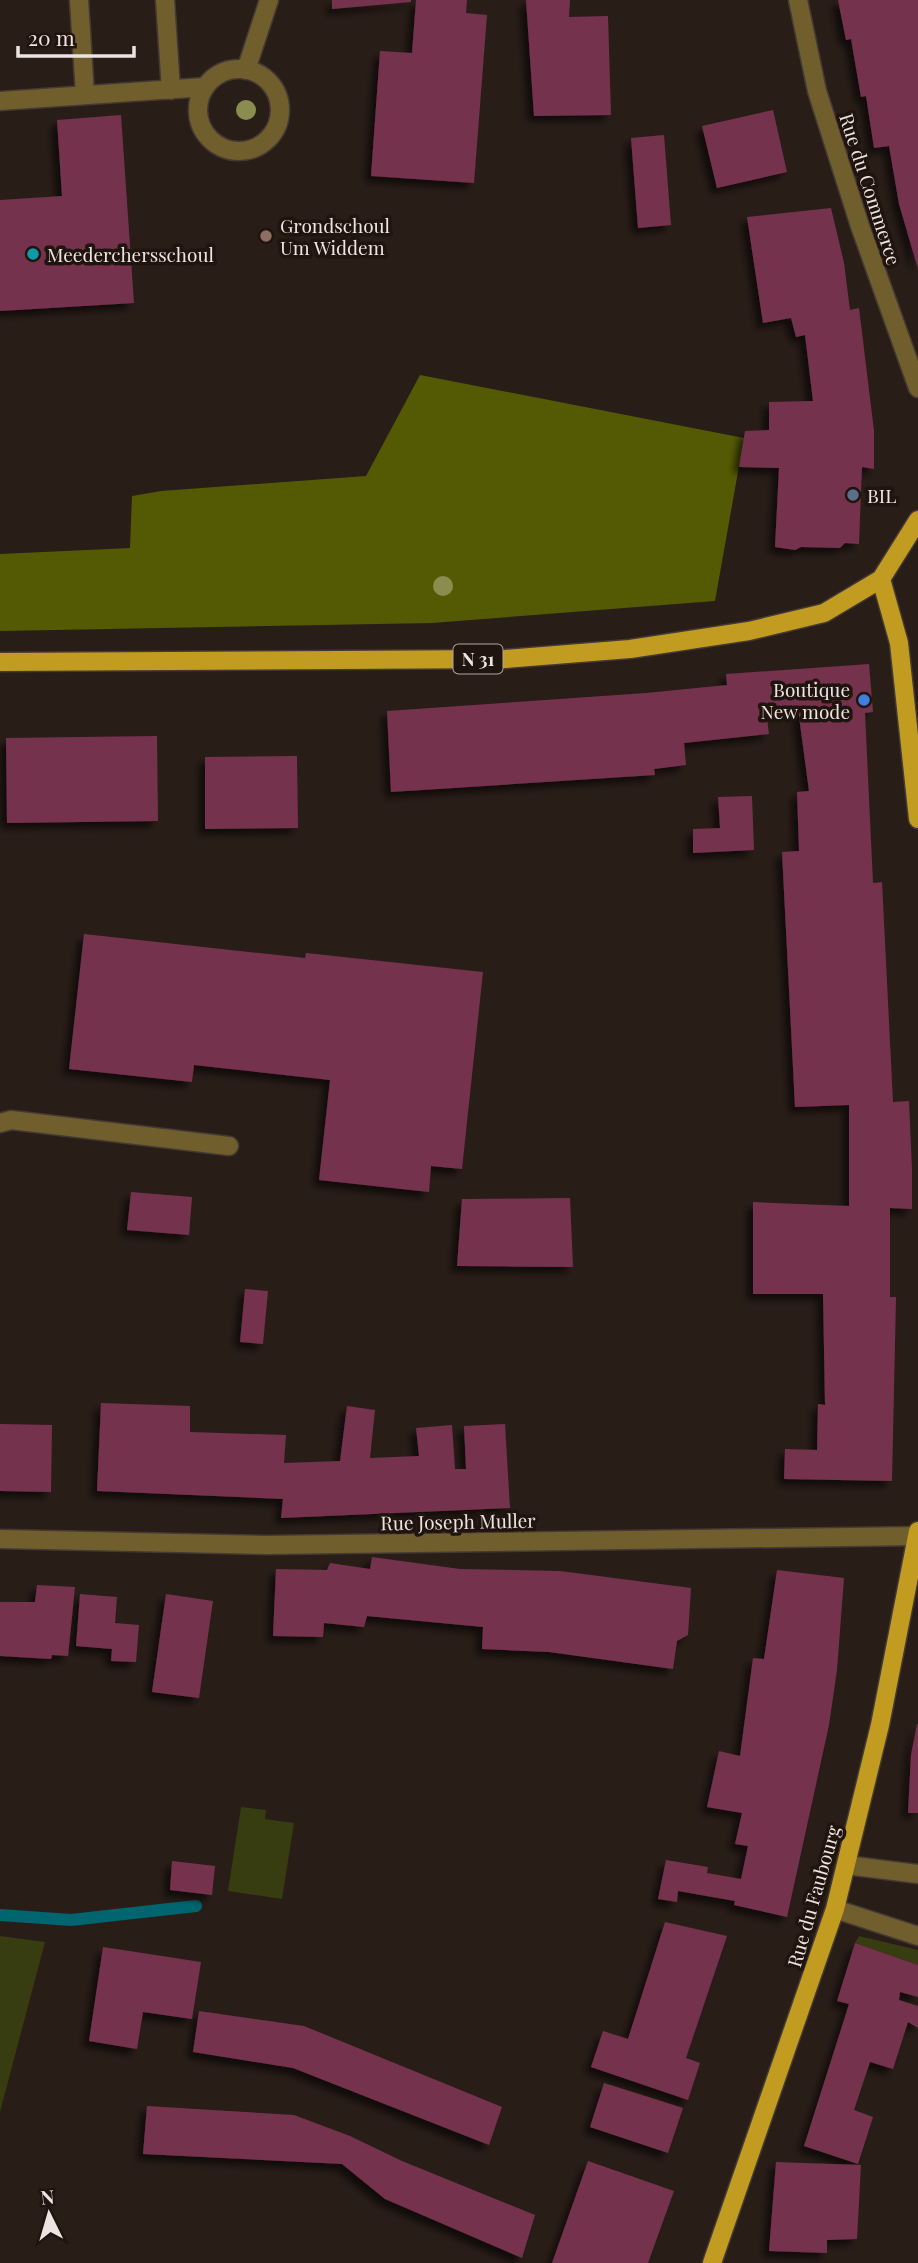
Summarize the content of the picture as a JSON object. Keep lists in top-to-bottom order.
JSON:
{
  "streets": {
    "main road": ["N 31", "Rue du Faubourg"],
    "street": ["Rue du Commerce", "Rue Joseph Muller"]
  },
  "crossings": [
    ["Rue Joseph Muller", "Rue du Faubourg"]
  ],
  "places": [
    "Grondschoul Um Widdem",
    "Meederchersschoul",
    "BIL",
    "Boutique New mode"
  ],
  "scale_bar": "20 m",
  "north": "top"
}
